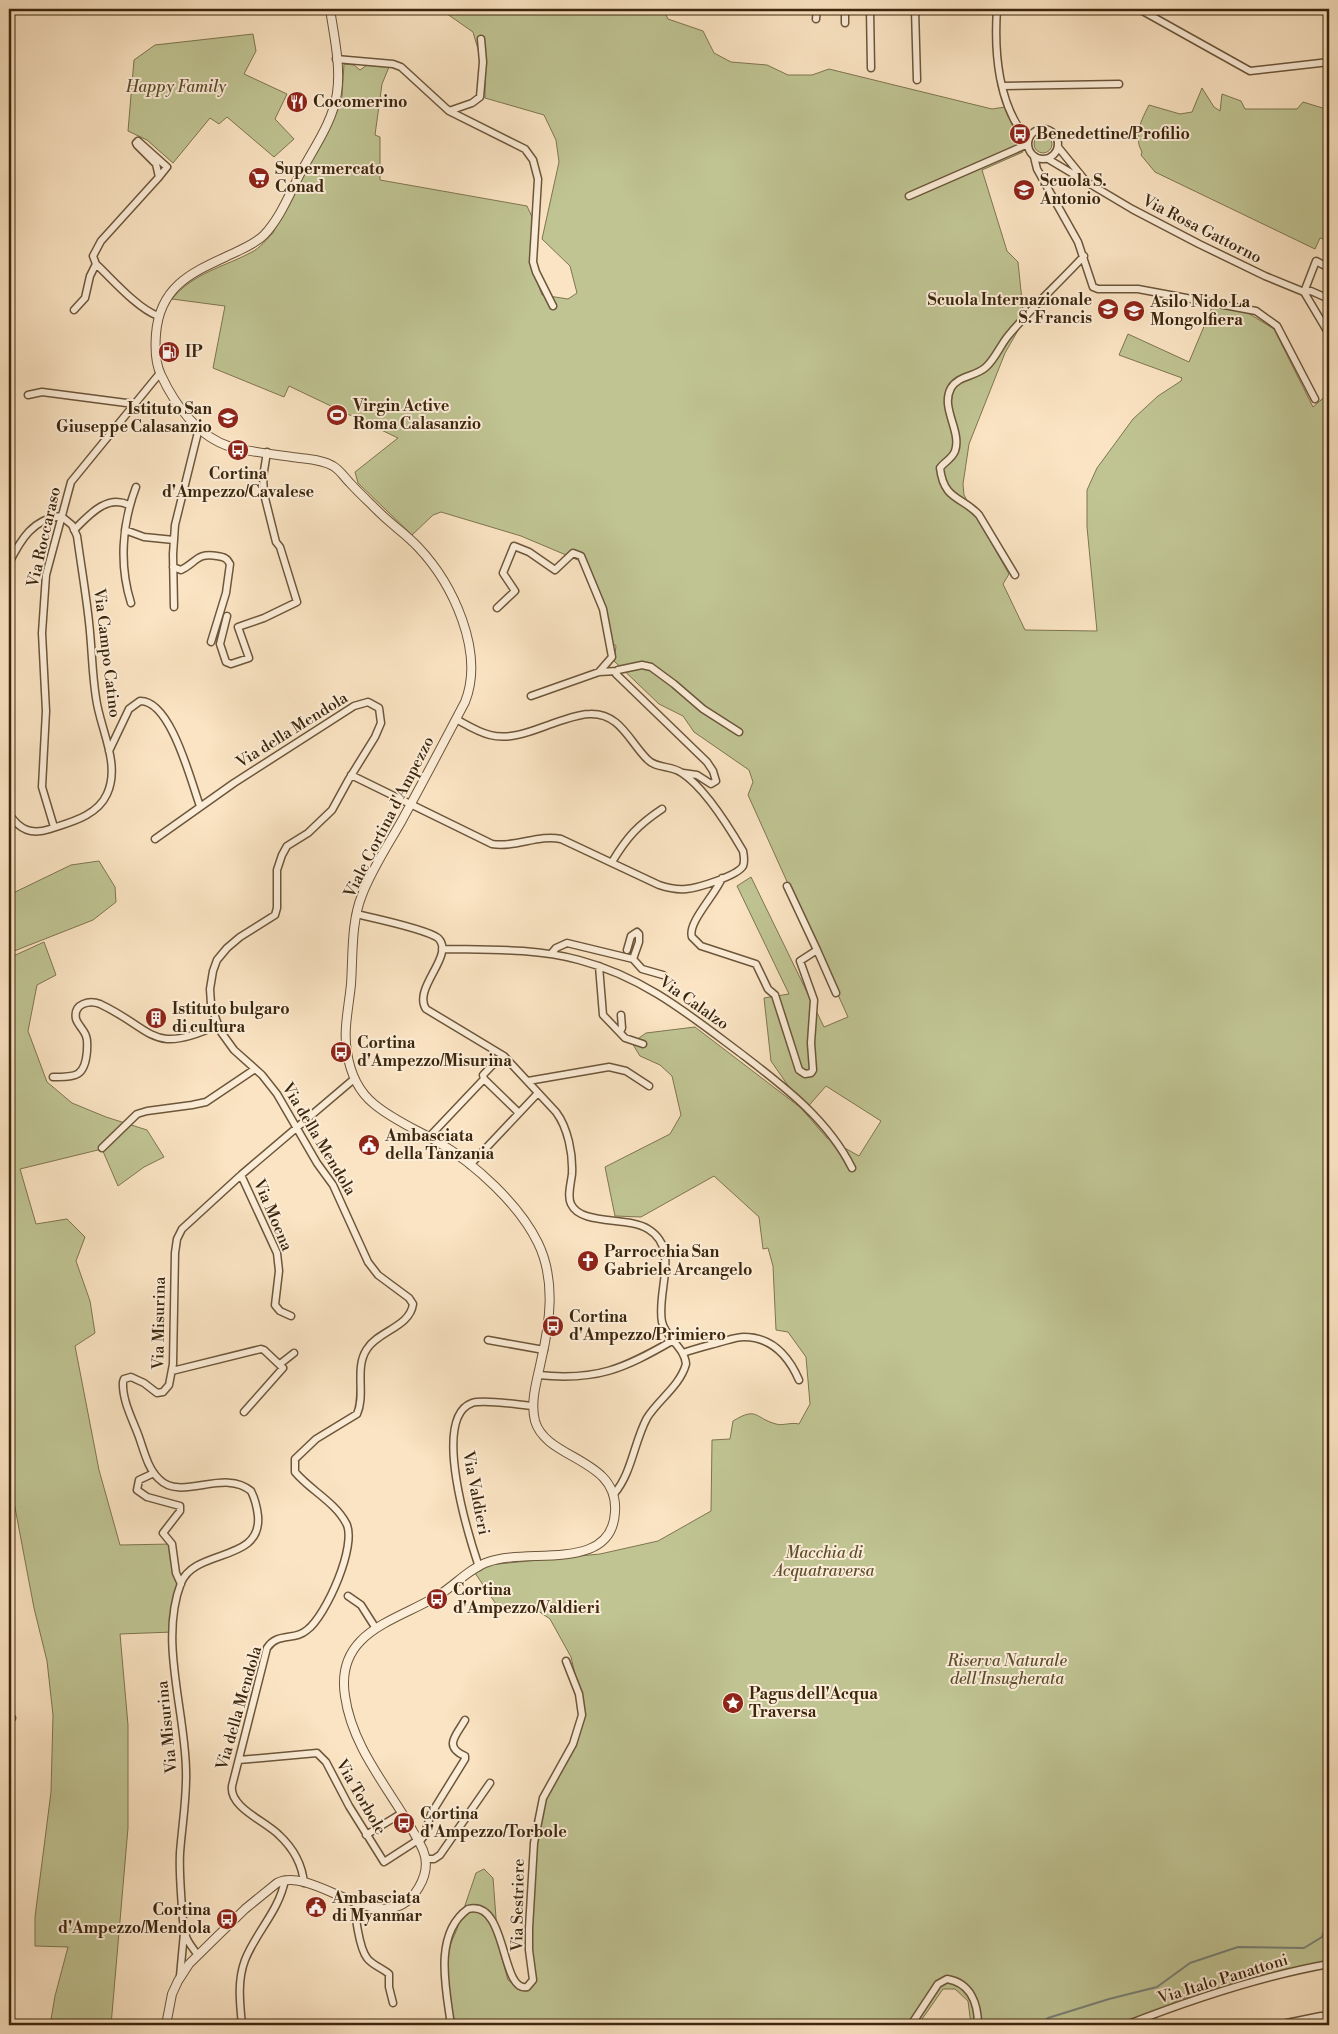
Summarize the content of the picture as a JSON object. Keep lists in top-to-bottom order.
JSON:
{
  "streets": {
    "street": [
      "Via Rosa Gattorno",
      "Via Roccaraso",
      "Via Campo Catino",
      "Via della Mendola",
      "Viale Cortina d'Ampezzo",
      "Via Calalzo",
      "Via Moena",
      "Via Misurina",
      "Via Valdieri",
      "Via Torbole",
      "Via Sestriere",
      "Via Italo Panattoni"
    ]
  },
  "crossings": [
    ["Via Roccaraso", "Via Campo Catino"],
    ["Via Roccaraso", "Viale Cortina d'Ampezzo"],
    ["Via della Mendola", "Via Misurina"],
    ["Via della Mendola", "Via Torbole"],
    ["Viale Cortina d'Ampezzo", "Via Misurina"],
    ["Viale Cortina d'Ampezzo", "Via Valdieri"],
    ["Via Moena", "Via Misurina"]
  ],
  "parks": ["Happy Family", "Macchia di Acquatraversa", "Riserva Naturale dell'Insugherata"],
  "places": {
    "restaurant": ["Cocomerino"],
    "bus stop": [
      "Benedettine/Profilio",
      "Cortina d'Ampezzo/Cavalese",
      "Cortina d'Ampezzo/Misurina",
      "Cortina d'Ampezzo/Primiero",
      "Cortina d'Ampezzo/Valdieri",
      "Cortina d'Ampezzo/Torbole",
      "Cortina d'Ampezzo/Mendola"
    ],
    "supermarket": ["Supermercato Conad"],
    "school or university": [
      "Scuola S. Antonio",
      "Scuola Internazionale S. Francis",
      "Asilo Nido La Mongolfiera",
      "Istituto San Giuseppe Calasanzio"
    ],
    "fuel station": ["IP"],
    "sports": ["Virgin Active Roma Calasanzio"],
    "building": ["Istituto bulgaro di cultura"],
    "public building": ["Ambasciata della Tanzania", "Ambasciata di Myanmar"],
    "church": ["Parrocchia San Gabriele Arcangelo"],
    "place": ["Pagus dell'Acqua Traversa"]
  }
}
